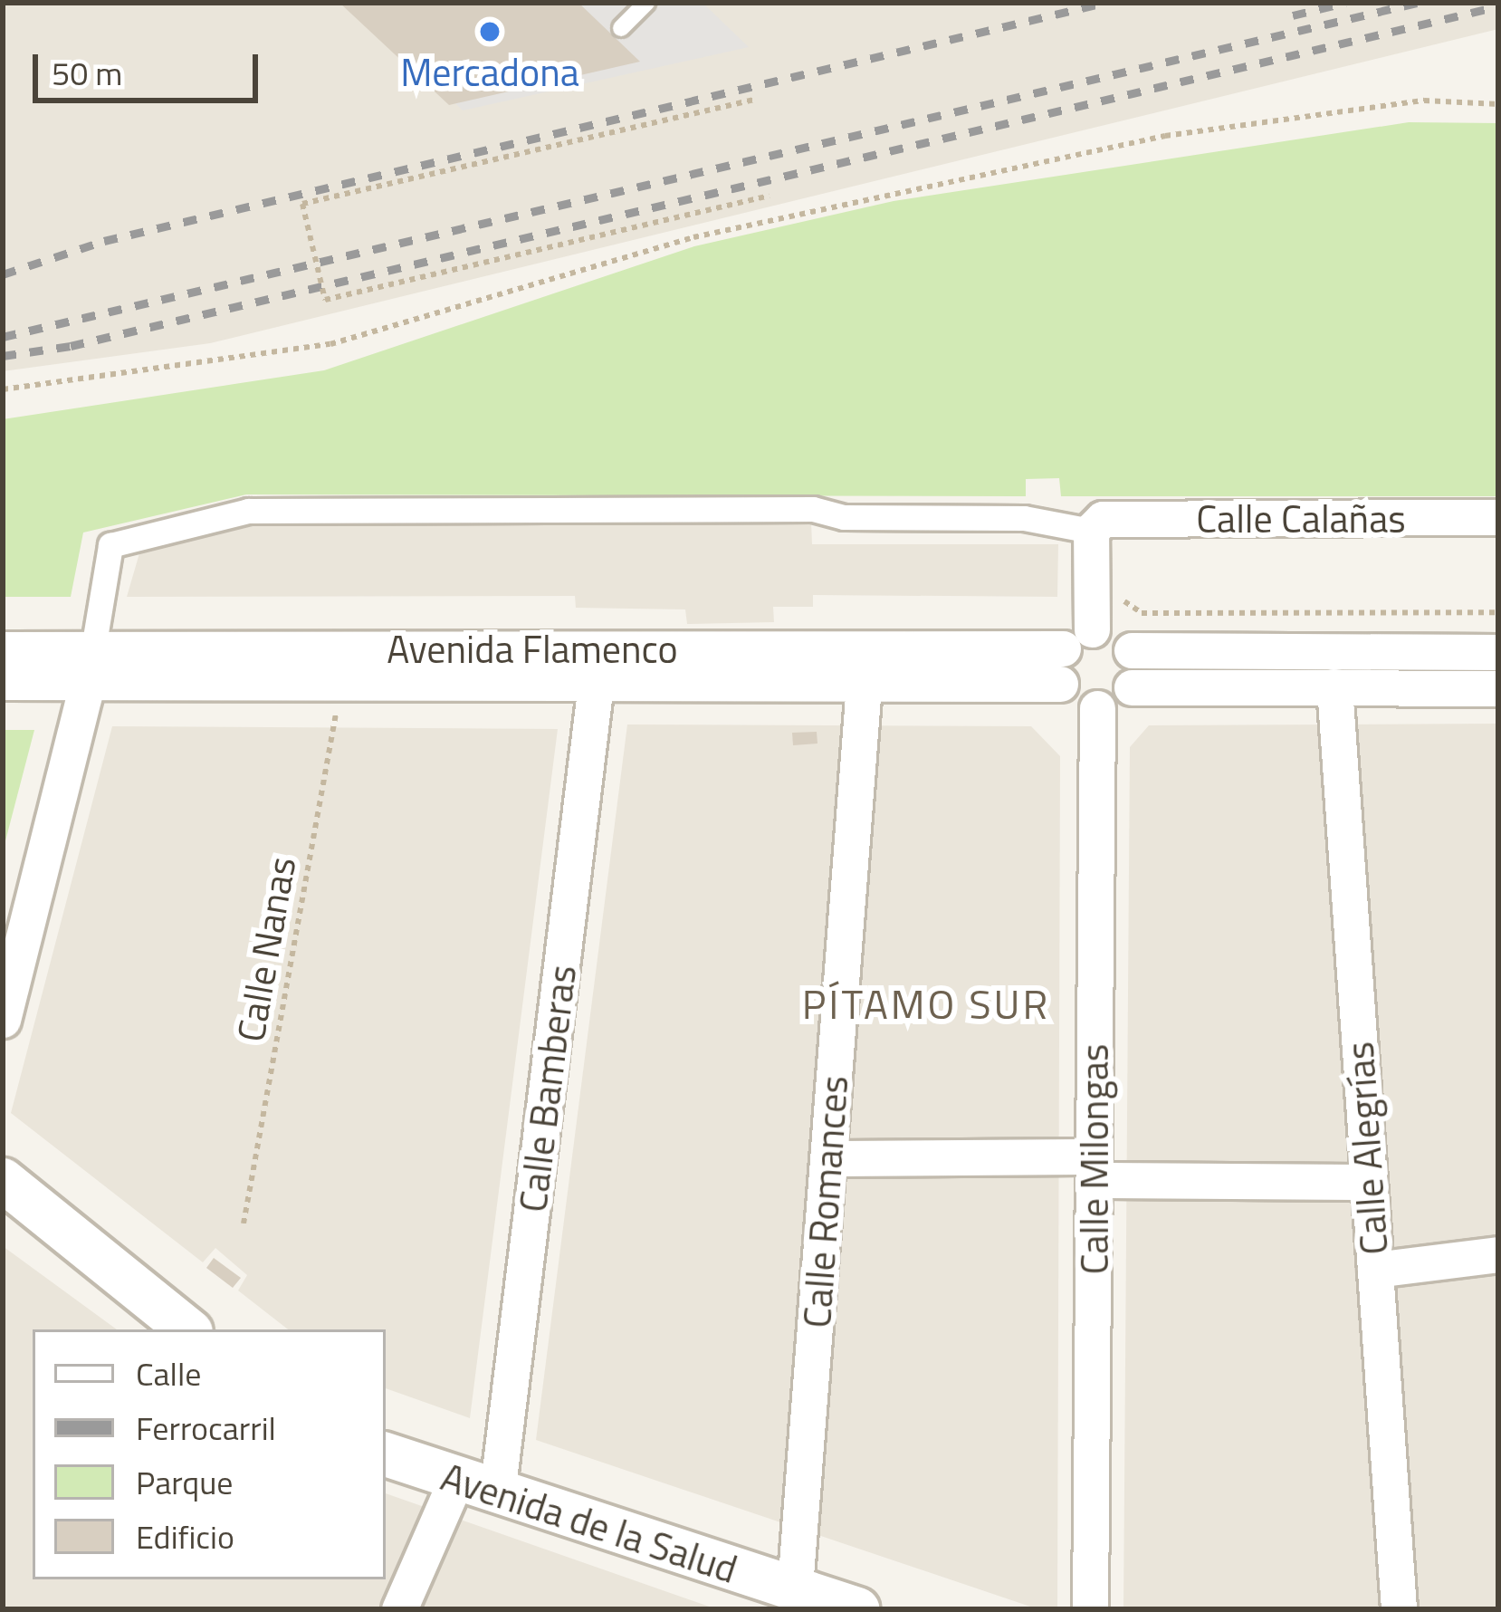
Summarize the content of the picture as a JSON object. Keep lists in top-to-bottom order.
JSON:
{
  "streets": {
    "street": [
      "Calle Calañas",
      "Avenida Flamenco",
      "Calle Bamberas",
      "Calle Alegrías",
      "Calle Milongas",
      "Calle Romances",
      "Avenida de la Salud"
    ],
    "path": ["Calle Nanas"]
  },
  "crossings": [
    ["Avenida Flamenco", "Calle Nanas"],
    ["Avenida Flamenco", "Calle Bamberas"],
    ["Avenida Flamenco", "Calle Milongas"],
    ["Avenida Flamenco", "Calle Romances"],
    ["Calle Bamberas", "Avenida de la Salud"],
    ["Calle Romances", "Avenida de la Salud"]
  ],
  "districts": ["PÍTAMO SUR"],
  "places": ["Mercadona"],
  "legend": [
    "Calle",
    "Ferrocarril",
    "Parque",
    "Edificio"
  ],
  "scale_bar": "50 m"
}
